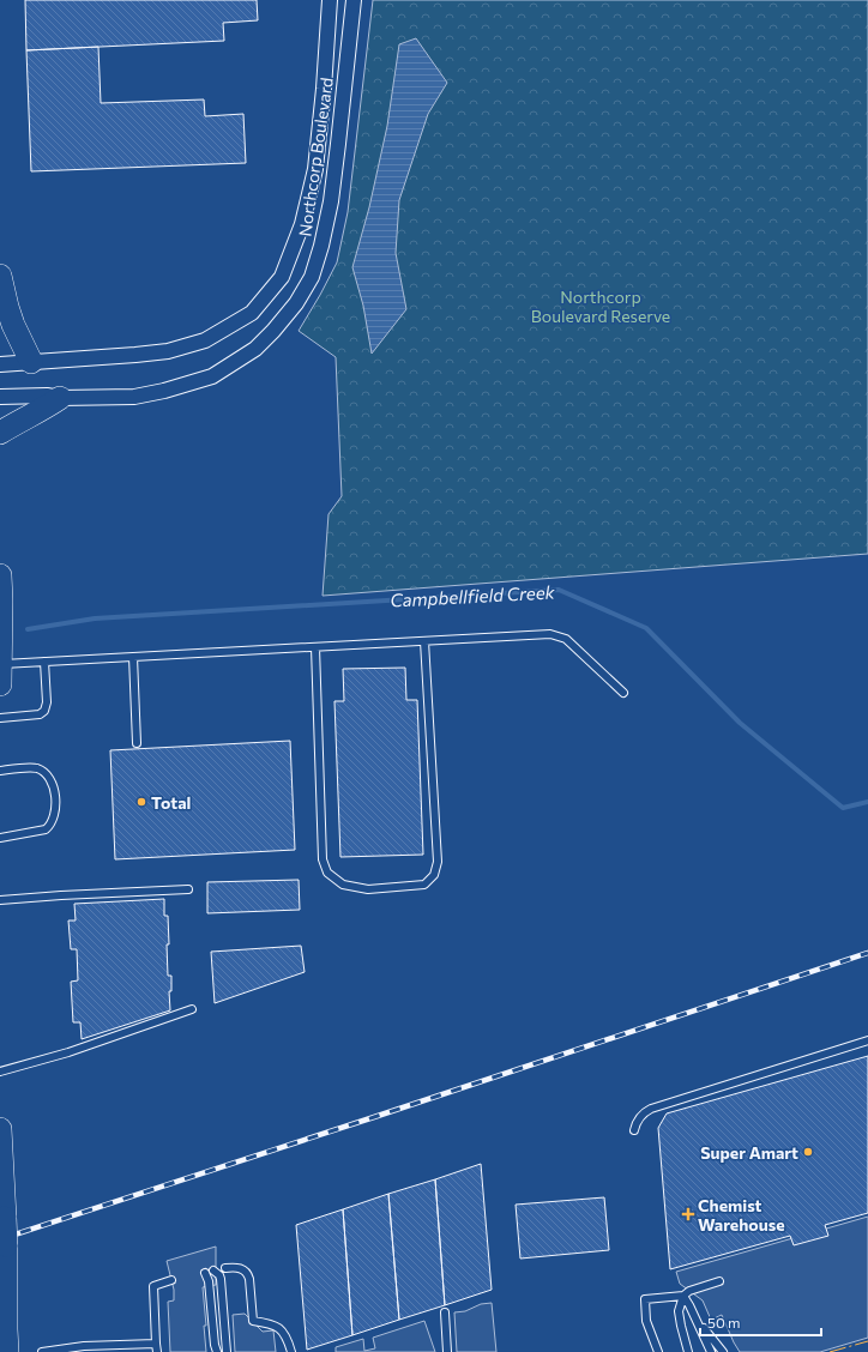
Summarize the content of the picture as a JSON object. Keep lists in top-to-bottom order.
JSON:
{
  "streets": {
    "street": ["Northcorp Boulevard"]
  },
  "water": ["Campbellfield Creek"],
  "parks": ["Northcorp Boulevard Reserve"],
  "places": {
    "other": ["Total", "Super Amart"],
    "health": ["Chemist Warehouse"]
  },
  "scale_bar": "50 m"
}
